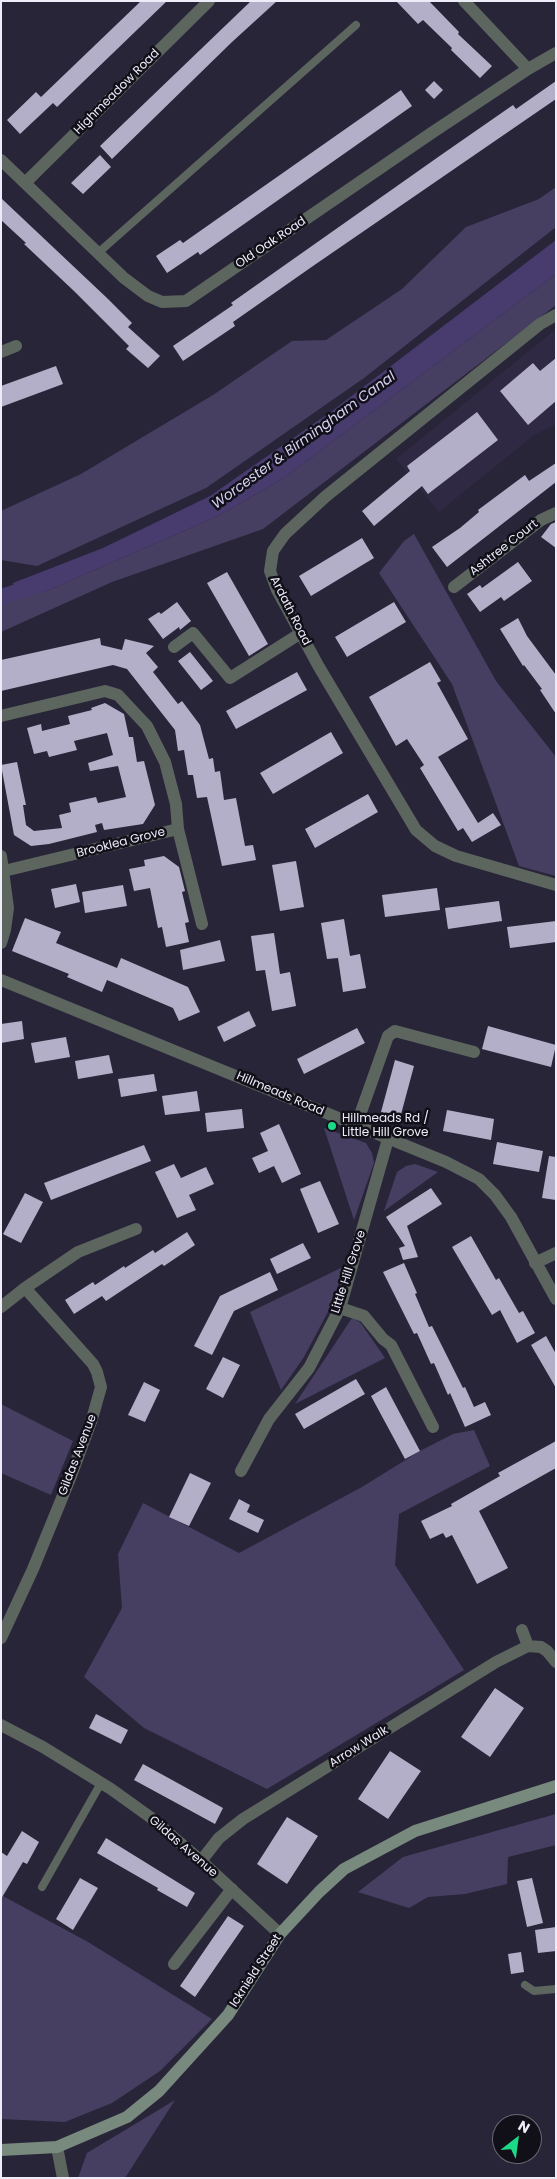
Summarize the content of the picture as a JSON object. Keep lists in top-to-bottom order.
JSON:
{
  "streets": {
    "street": [
      "Highmeadow Road",
      "Old Oak Road",
      "Ashtree Court",
      "Ardath Road",
      "Brooklea Grove",
      "Hillmeads Road",
      "Little Hill Grove",
      "Gildas Avenue",
      "Arrow Walk",
      "Icknield Street"
    ]
  },
  "crossings": [
    ["Highmeadow Road", "Old Oak Road"],
    ["Hillmeads Road", "Little Hill Grove"],
    ["Gildas Avenue", "Arrow Walk"],
    ["Gildas Avenue", "Icknield Street"]
  ],
  "water": ["Worcester & Birmingham Canal"],
  "places": ["Hillmeads Rd / Little Hill Grove"],
  "north": "top right"
}
